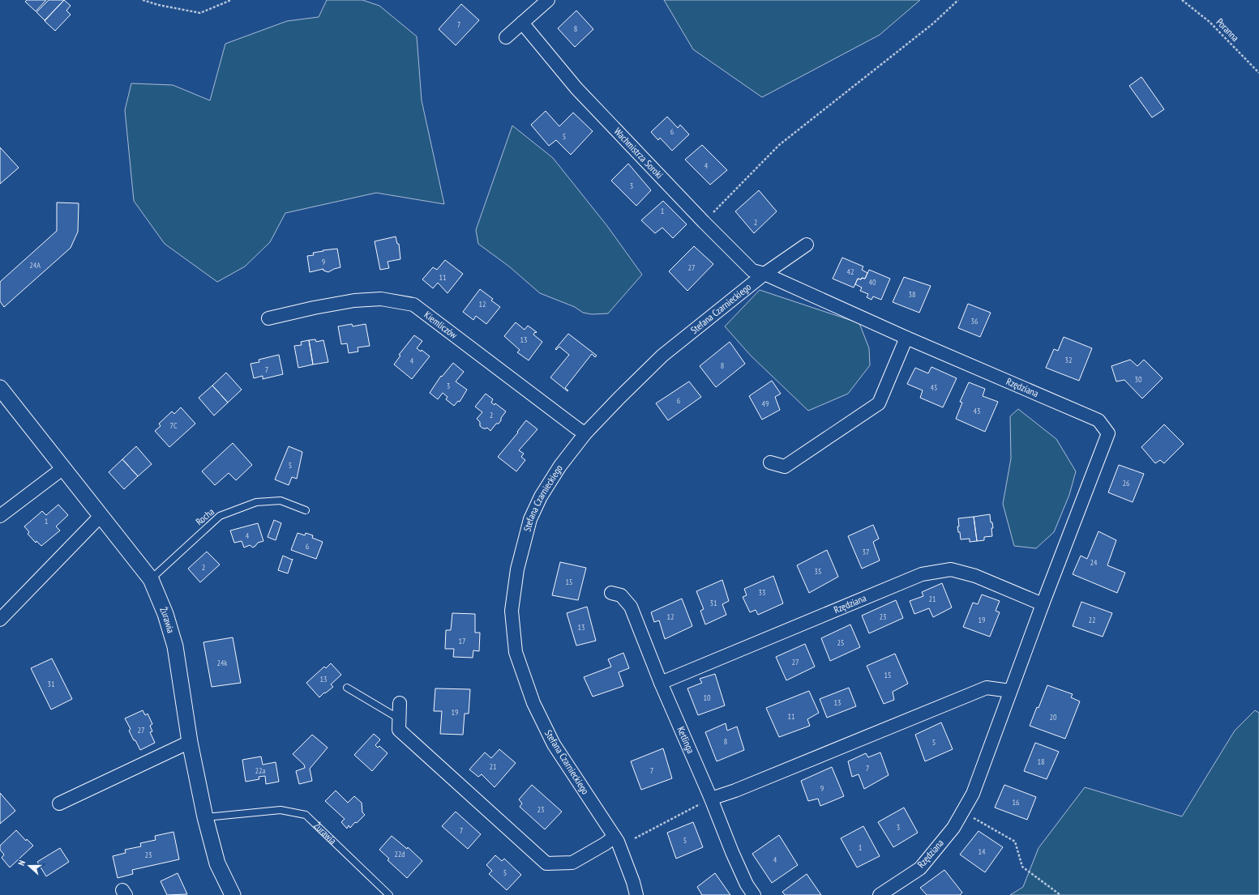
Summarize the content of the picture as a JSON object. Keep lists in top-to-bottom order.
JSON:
{
  "streets": {
    "street": [
      "Wachmistrza Soroki",
      "Stefana Czarnieckiego",
      "Kiemliczów",
      "Rzędziana",
      "Żurawia",
      "Ketlinga"
    ],
    "lane": ["Rocha"],
    "path": ["Poranna"]
  },
  "crossings": [
    ["Wachmistrza Soroki", "Stefana Czarnieckiego"],
    ["Wachmistrza Soroki", "Rzędziana"],
    ["Stefana Czarnieckiego", "Kiemliczów"],
    ["Stefana Czarnieckiego", "Rzędziana"],
    ["Rzędziana", "Ketlinga"],
    ["Rocha", "Żurawia"]
  ],
  "house_numbers": [
    "7",
    "8",
    "6",
    "5",
    "4",
    "3",
    "1",
    "2",
    "9",
    "24A",
    "27",
    "42",
    "11",
    "40",
    "38",
    "12",
    "36",
    "13",
    "32",
    "4",
    "8",
    "7",
    "30",
    "3",
    "45",
    "6",
    "49",
    "43",
    "2",
    "7C",
    "5",
    "26",
    "1",
    "4",
    "6",
    "37",
    "24",
    "2",
    "35",
    "15",
    "33",
    "21",
    "31",
    "12",
    "23",
    "19",
    "22",
    "13",
    "17",
    "25",
    "27",
    "24k",
    "15",
    "13",
    "31",
    "10",
    "13",
    "19",
    "11",
    "20",
    "27",
    "8",
    "5",
    "18",
    "21",
    "7",
    "22a",
    "7",
    "9",
    "16",
    "23",
    "3",
    "7",
    "5",
    "1",
    "14",
    "22d",
    "23",
    "4",
    "5"
  ],
  "north": "left"
}
